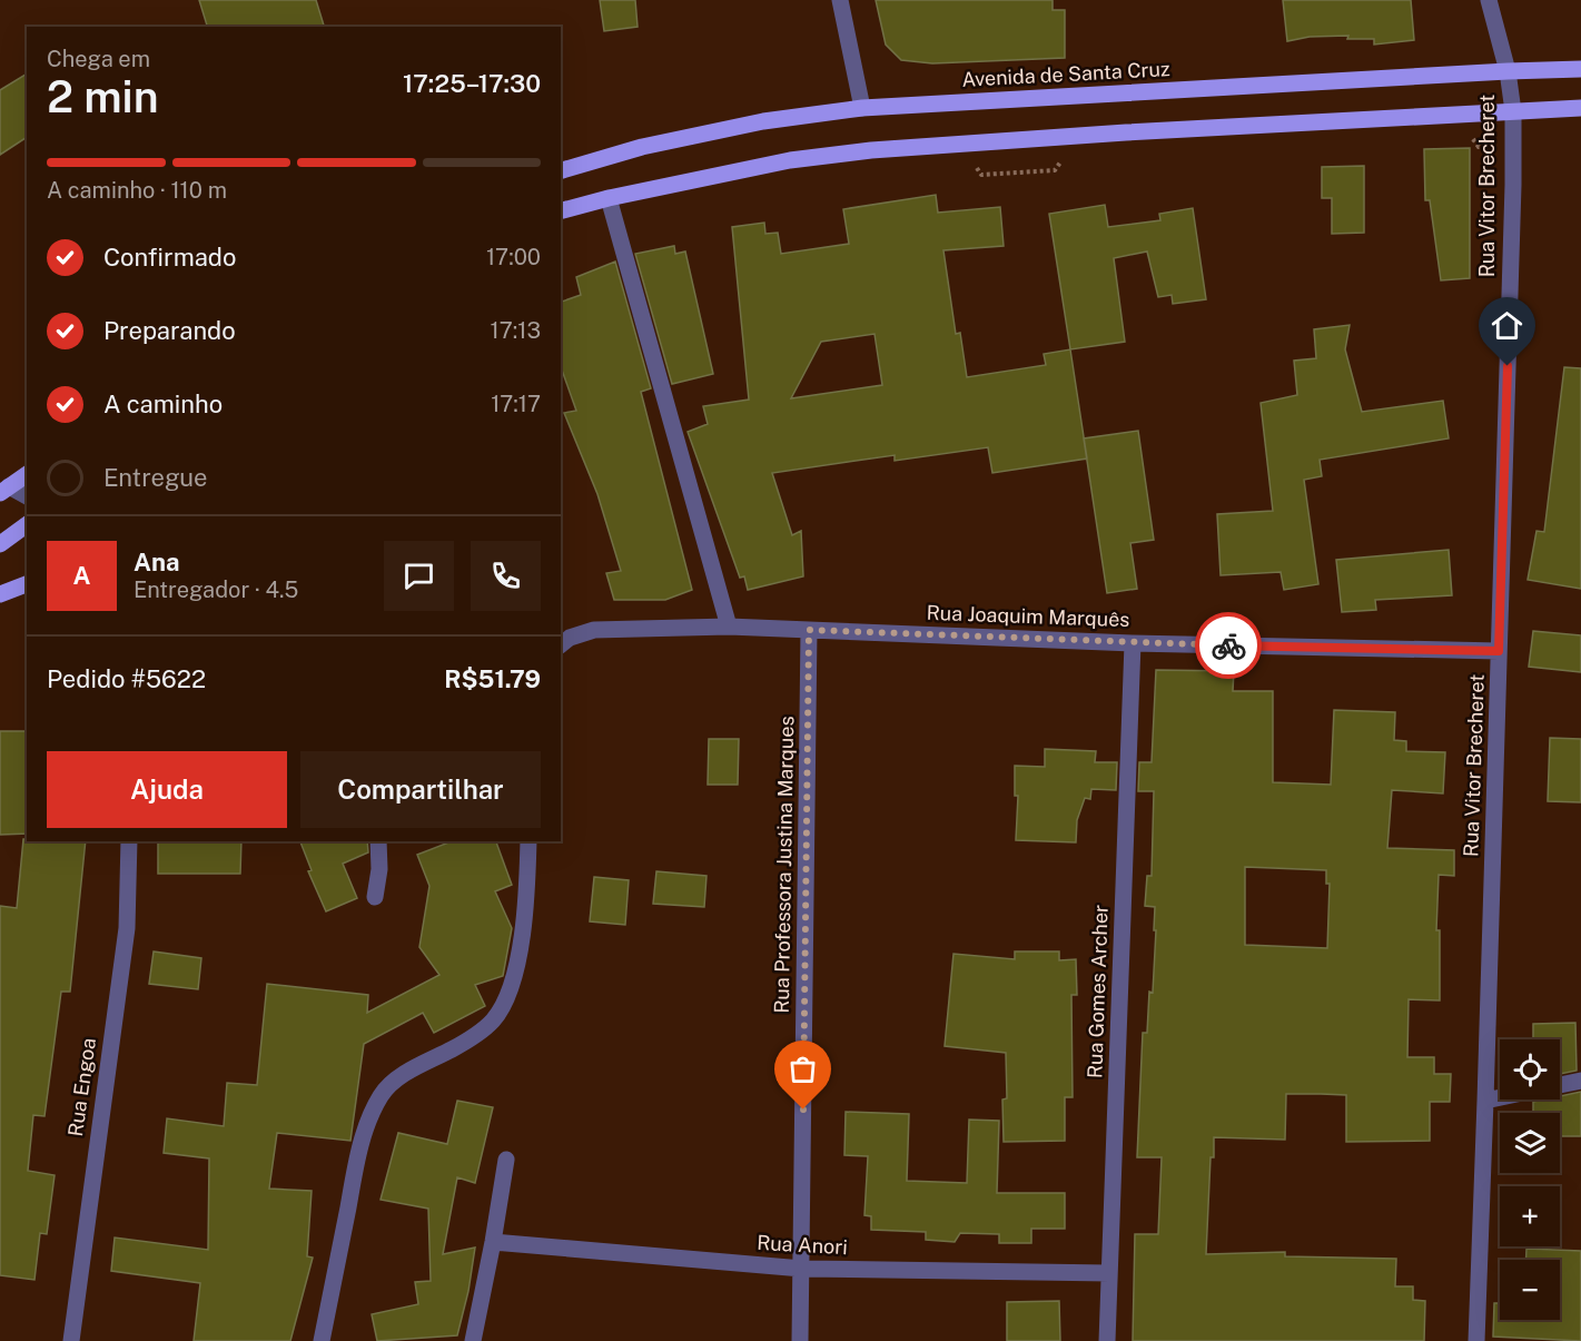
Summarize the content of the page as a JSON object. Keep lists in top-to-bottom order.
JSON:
{
  "streets": {
    "main road": ["Avenida de Santa Cruz"],
    "street": [
      "Rua Vitor Brecheret",
      "Rua Joaquim Marquês",
      "Rua Professora Justina Marques",
      "Rua Gomes Archer",
      "Rua Engoa",
      "Rua Anori"
    ]
  },
  "crossings": [
    ["Avenida de Santa Cruz", "Rua Vitor Brecheret"],
    ["Rua Vitor Brecheret", "Rua Joaquim Marquês"],
    ["Rua Joaquim Marquês", "Rua Professora Justina Marques"],
    ["Rua Joaquim Marquês", "Rua Gomes Archer"],
    ["Rua Professora Justina Marques", "Rua Anori"],
    ["Rua Gomes Archer", "Rua Anori"]
  ],
  "page": {
    "heading": ["2 min", "Chega em", "17:25–17:30"],
    "panel": [
      "Ana",
      "Entregador · 4.5",
      "Pedido #5622",
      "R$51.79"
    ],
    "bar": "A caminho · 110 m",
    "list": [
      ["Confirmado", "17:00"],
      ["Preparando", "17:13"],
      ["A caminho", "17:17"],
      "Entregue"
    ],
    "round": "A",
    "buttons": ["Ajuda", "Compartilhar"],
    "map_buttons": ["+", "−"]
  }
}
